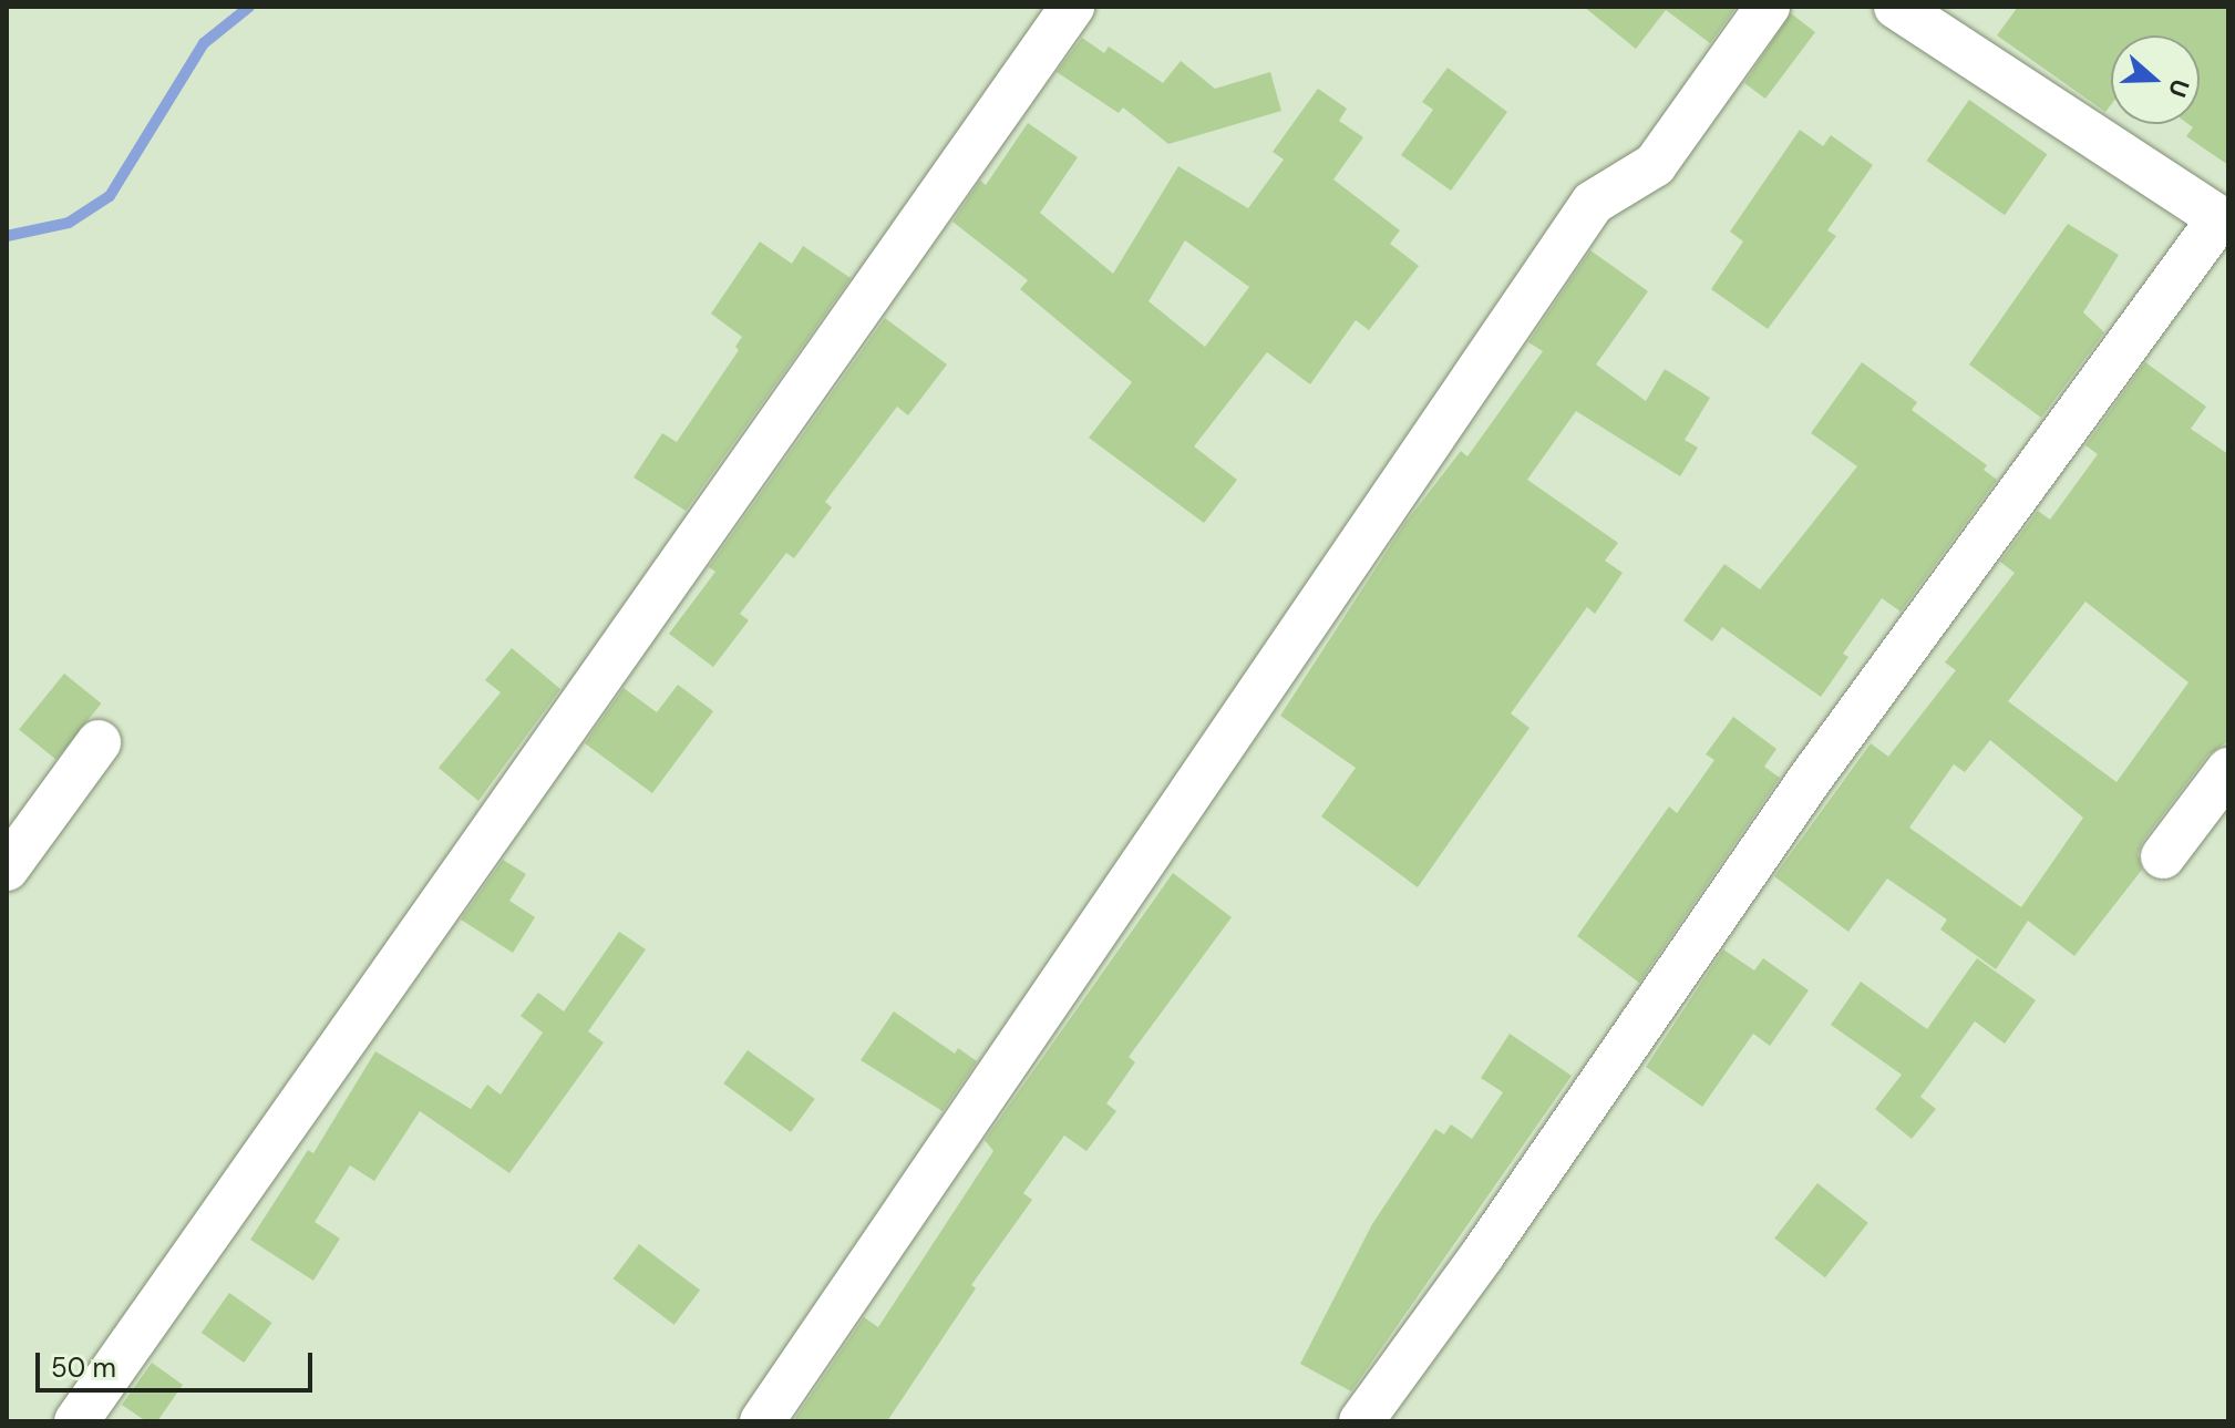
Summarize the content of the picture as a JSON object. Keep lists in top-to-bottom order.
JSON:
{
  "scale_bar": "50 m",
  "north": "right"
}
